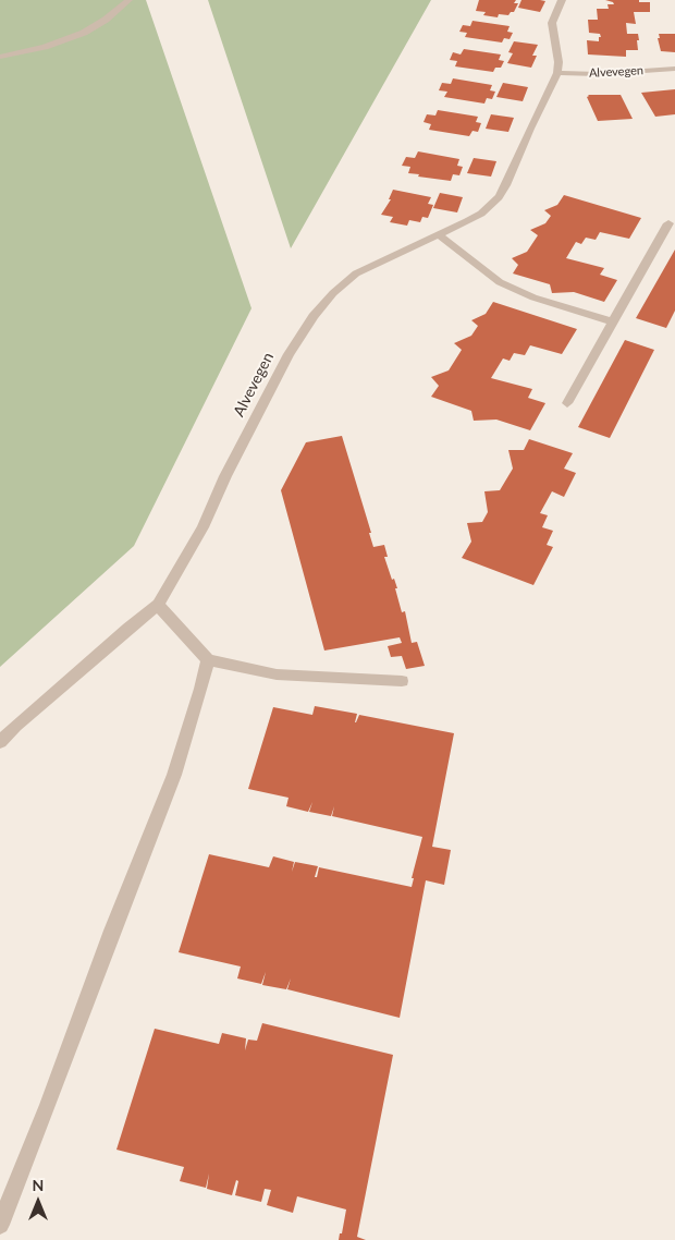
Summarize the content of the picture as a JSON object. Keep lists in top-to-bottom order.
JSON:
{
  "streets": {
    "street": ["Alvevegen"]
  },
  "north": "top"
}
